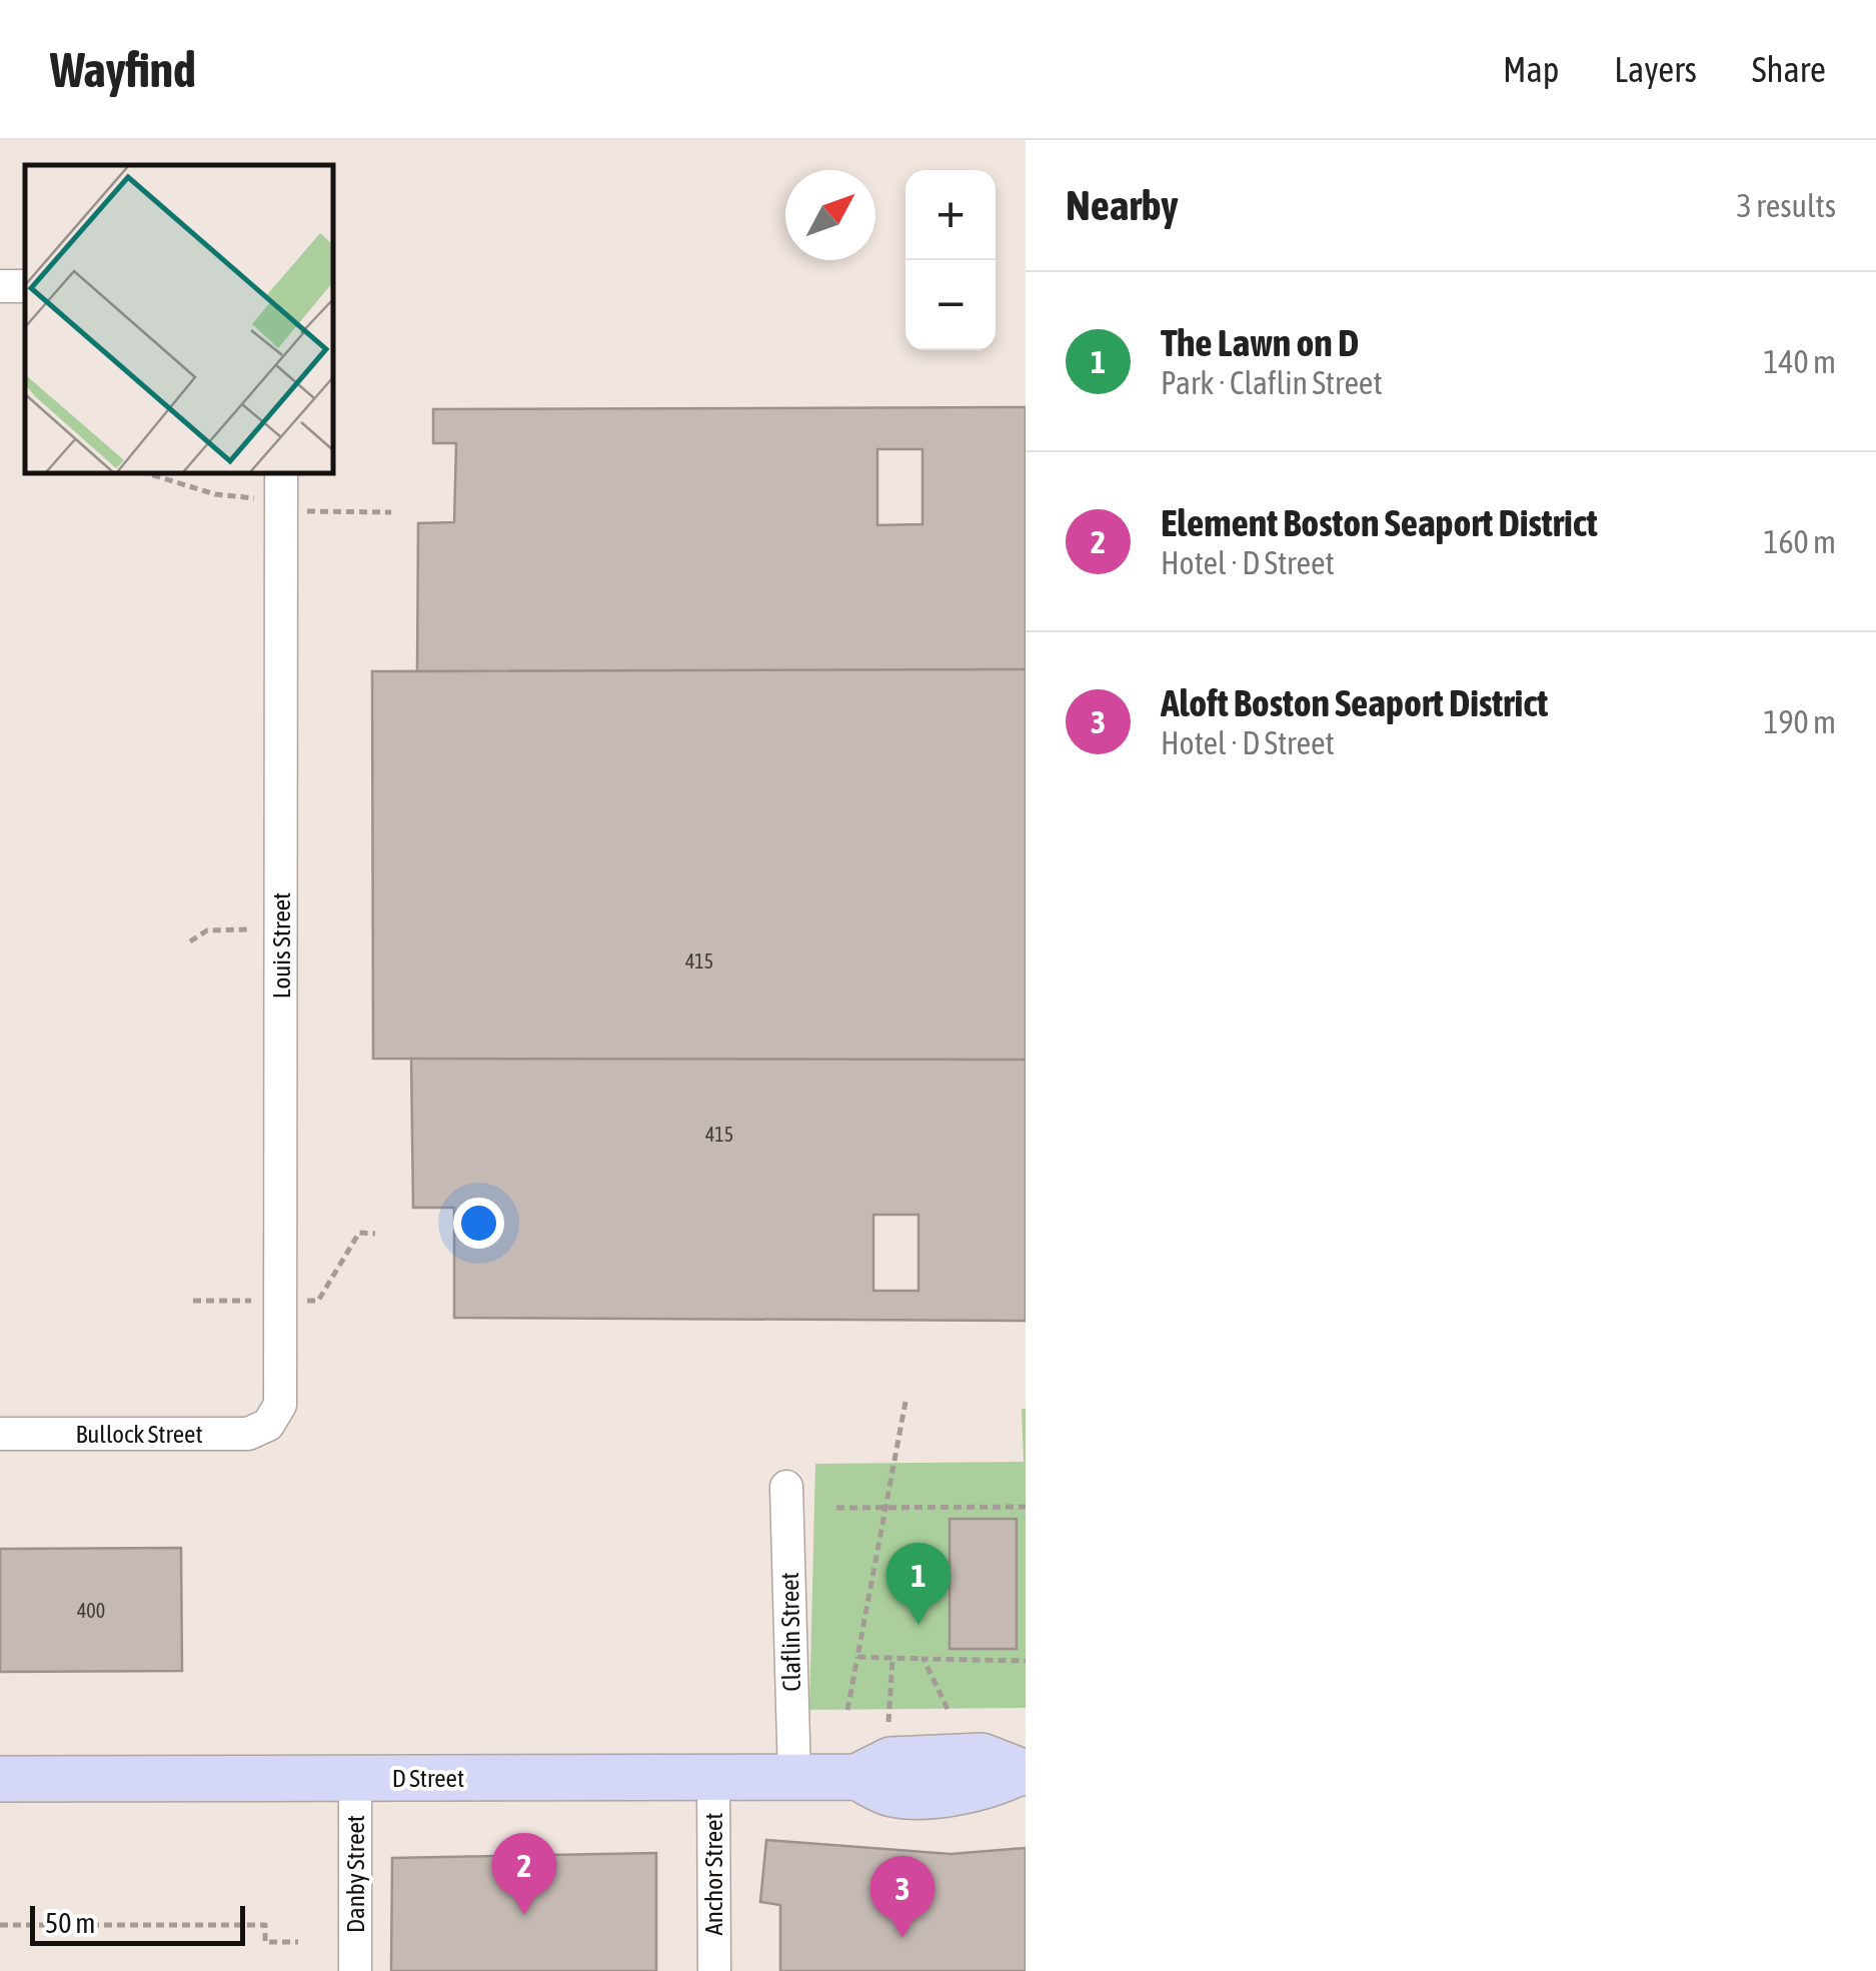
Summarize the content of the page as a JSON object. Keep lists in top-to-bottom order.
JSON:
{
  "streets": {
    "main road": ["D Street"],
    "street": [
      "Louis Street",
      "Bullock Street",
      "Claflin Street",
      "Danby Street",
      "Anchor Street"
    ]
  },
  "crossings": [
    ["Louis Street", "Bullock Street"],
    ["Claflin Street", "D Street"],
    ["D Street", "Danby Street"],
    ["D Street", "Anchor Street"]
  ],
  "house_numbers": ["415", "415", "400"],
  "scale_bar": "50 m",
  "north": "top right",
  "page": {
    "header": "Wayfind",
    "nav": ["Map", "Layers", "Share"],
    "heading": ["Nearby", "3 results"],
    "map_buttons": ["+", "−"],
    "list": [
      {
        "mark": "1",
        "name": "The Lawn on D",
        "note": "Park · Claflin Street",
        "value": "140 m"
      },
      {
        "mark": "2",
        "name": "Element Boston Seaport District",
        "note": "Hotel · D Street",
        "value": "160 m"
      },
      {
        "mark": "3",
        "name": "Aloft Boston Seaport District",
        "note": "Hotel · D Street",
        "value": "190 m"
      }
    ],
    "pins": ["1", "2", "3"],
    "scale": "50 m"
  }
}
